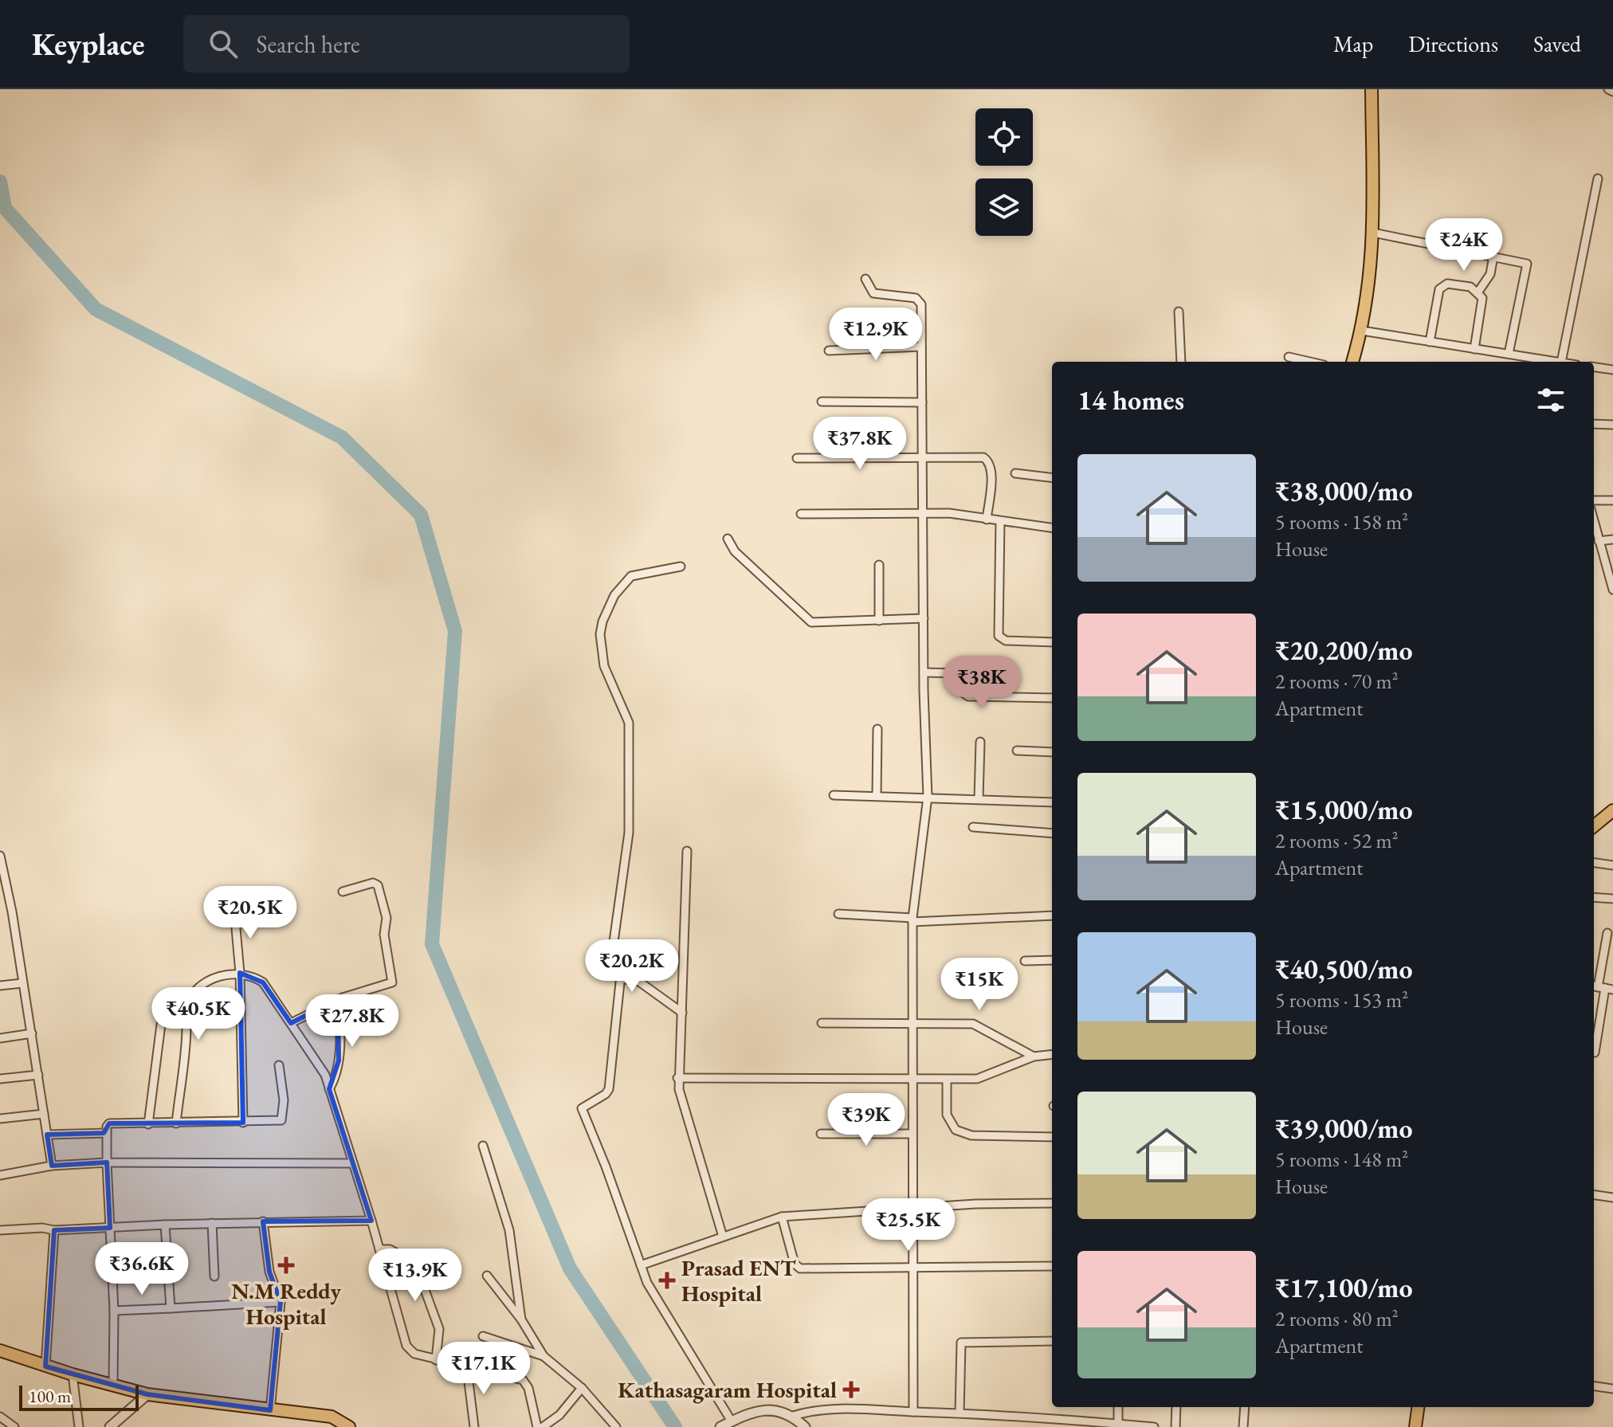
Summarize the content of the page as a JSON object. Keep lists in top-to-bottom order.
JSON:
{
  "places": {
    "health": ["N.M Reddy Hospital", "Prasad ENT Hospital", "Kathasagaram Hospital"]
  },
  "scale_bar": "100 m",
  "page": {
    "header": "Keyplace",
    "search": "Search here",
    "nav": ["Map", "Directions", "Saved"],
    "price": [
      "₹24K",
      "₹12.9K",
      "₹37.8K",
      "₹38K",
      "₹20.5K",
      "₹20.2K",
      "₹15K",
      "₹40.5K",
      "₹27.8K",
      "₹39K",
      "₹25.5K",
      "₹36.6K",
      "₹13.9K",
      "₹17.1K"
    ],
    "heading": "14 homes",
    "list": [
      {
        "name": "₹38,000/mo",
        "note": "5 rooms · 158 m² · House"
      },
      {
        "name": "₹20,200/mo",
        "note": "2 rooms · 70 m² · Apartment"
      },
      {
        "name": "₹15,000/mo",
        "note": "2 rooms · 52 m² · Apartment"
      },
      {
        "name": "₹40,500/mo",
        "note": "5 rooms · 153 m² · House"
      },
      {
        "name": "₹39,000/mo",
        "note": "5 rooms · 148 m² · House"
      },
      {
        "name": "₹17,100/mo",
        "note": "2 rooms · 80 m² · Apartment"
      }
    ],
    "scale": "100 m"
  }
}
